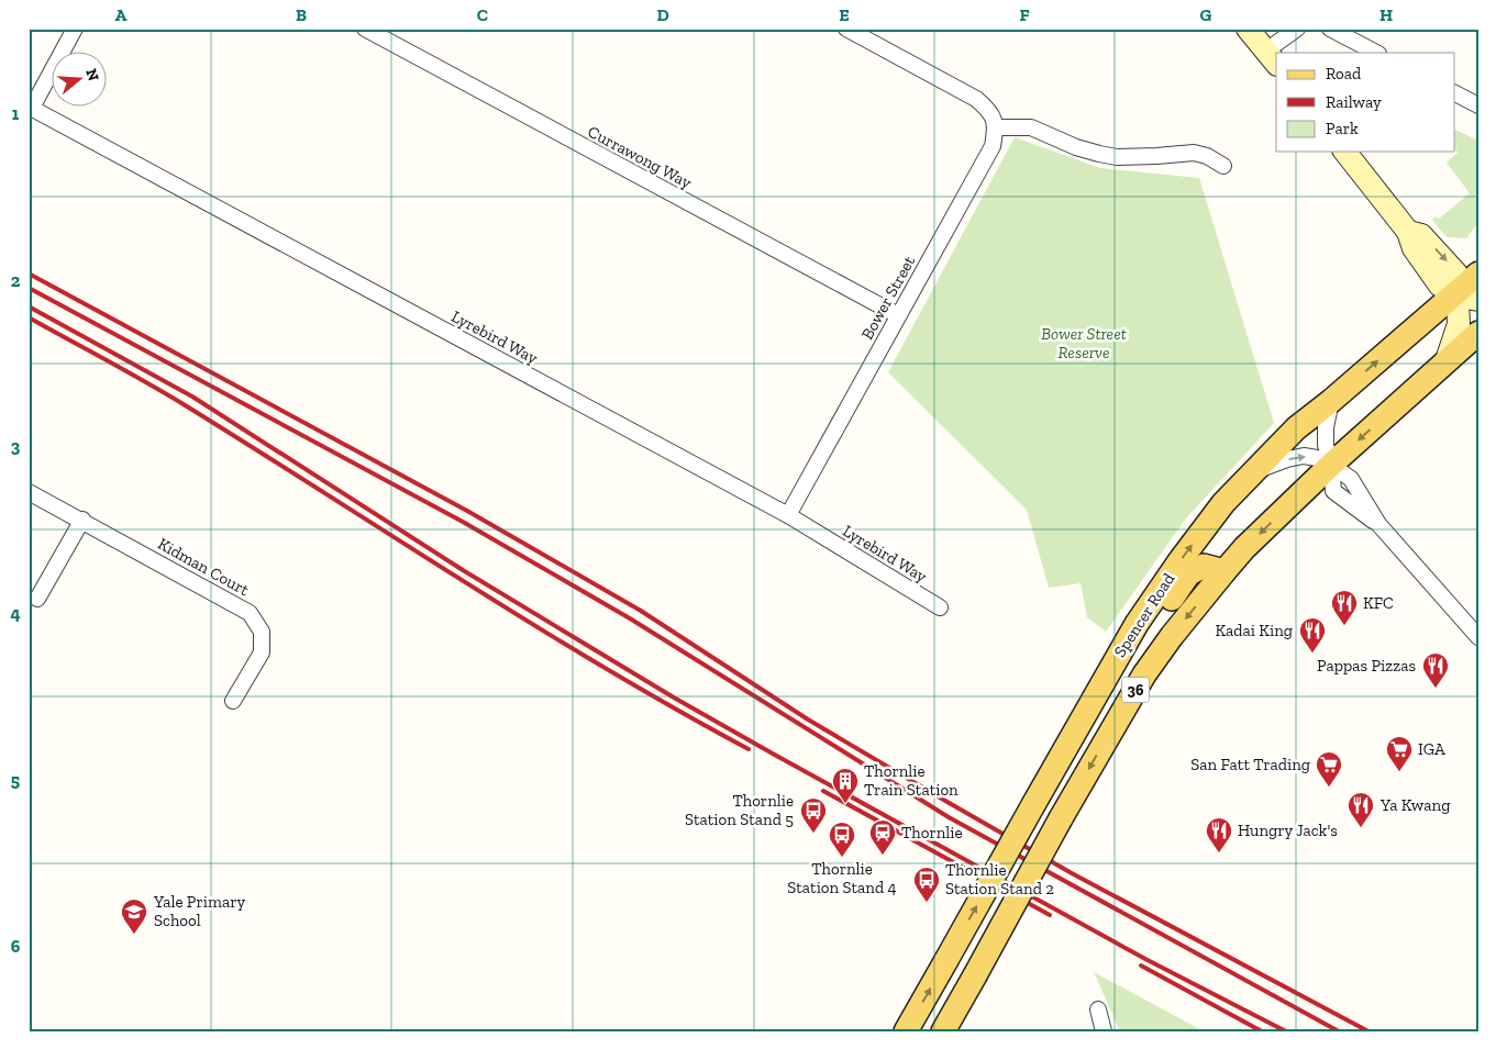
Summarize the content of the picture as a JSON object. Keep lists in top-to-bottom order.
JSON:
{
  "streets": {
    "main road": ["Spencer Road", "36"],
    "street": [
      "Currawong Way",
      "Bower Street",
      "Lyrebird Way",
      "Kidman Court"
    ]
  },
  "crossings": [
    ["Currawong Way", "Bower Street"],
    ["Bower Street", "Lyrebird Way"]
  ],
  "parks": ["Bower Street Reserve"],
  "places": {
    "restaurant": [
      "KFC",
      "Kadai King",
      "Pappas Pizzas",
      "Ya Kwang",
      "Hungry Jack's"
    ],
    "supermarket": ["IGA", "San Fatt Trading"],
    "building": ["Thornlie Train Station"],
    "bus stop": ["Thornlie Station Stand 5", "Thornlie Station Stand 4", "Thornlie Station Stand 2"],
    "station": ["Thornlie"],
    "school or university": ["Yale Primary School"]
  },
  "legend": ["Road", "Railway", "Park"],
  "north": "right",
  "grid": {
    "columns": [
      "A",
      "B",
      "C",
      "D",
      "E",
      "F",
      "G",
      "H"
    ],
    "rows": [
      "1",
      "2",
      "3",
      "4",
      "5",
      "6"
    ]
  }
}
